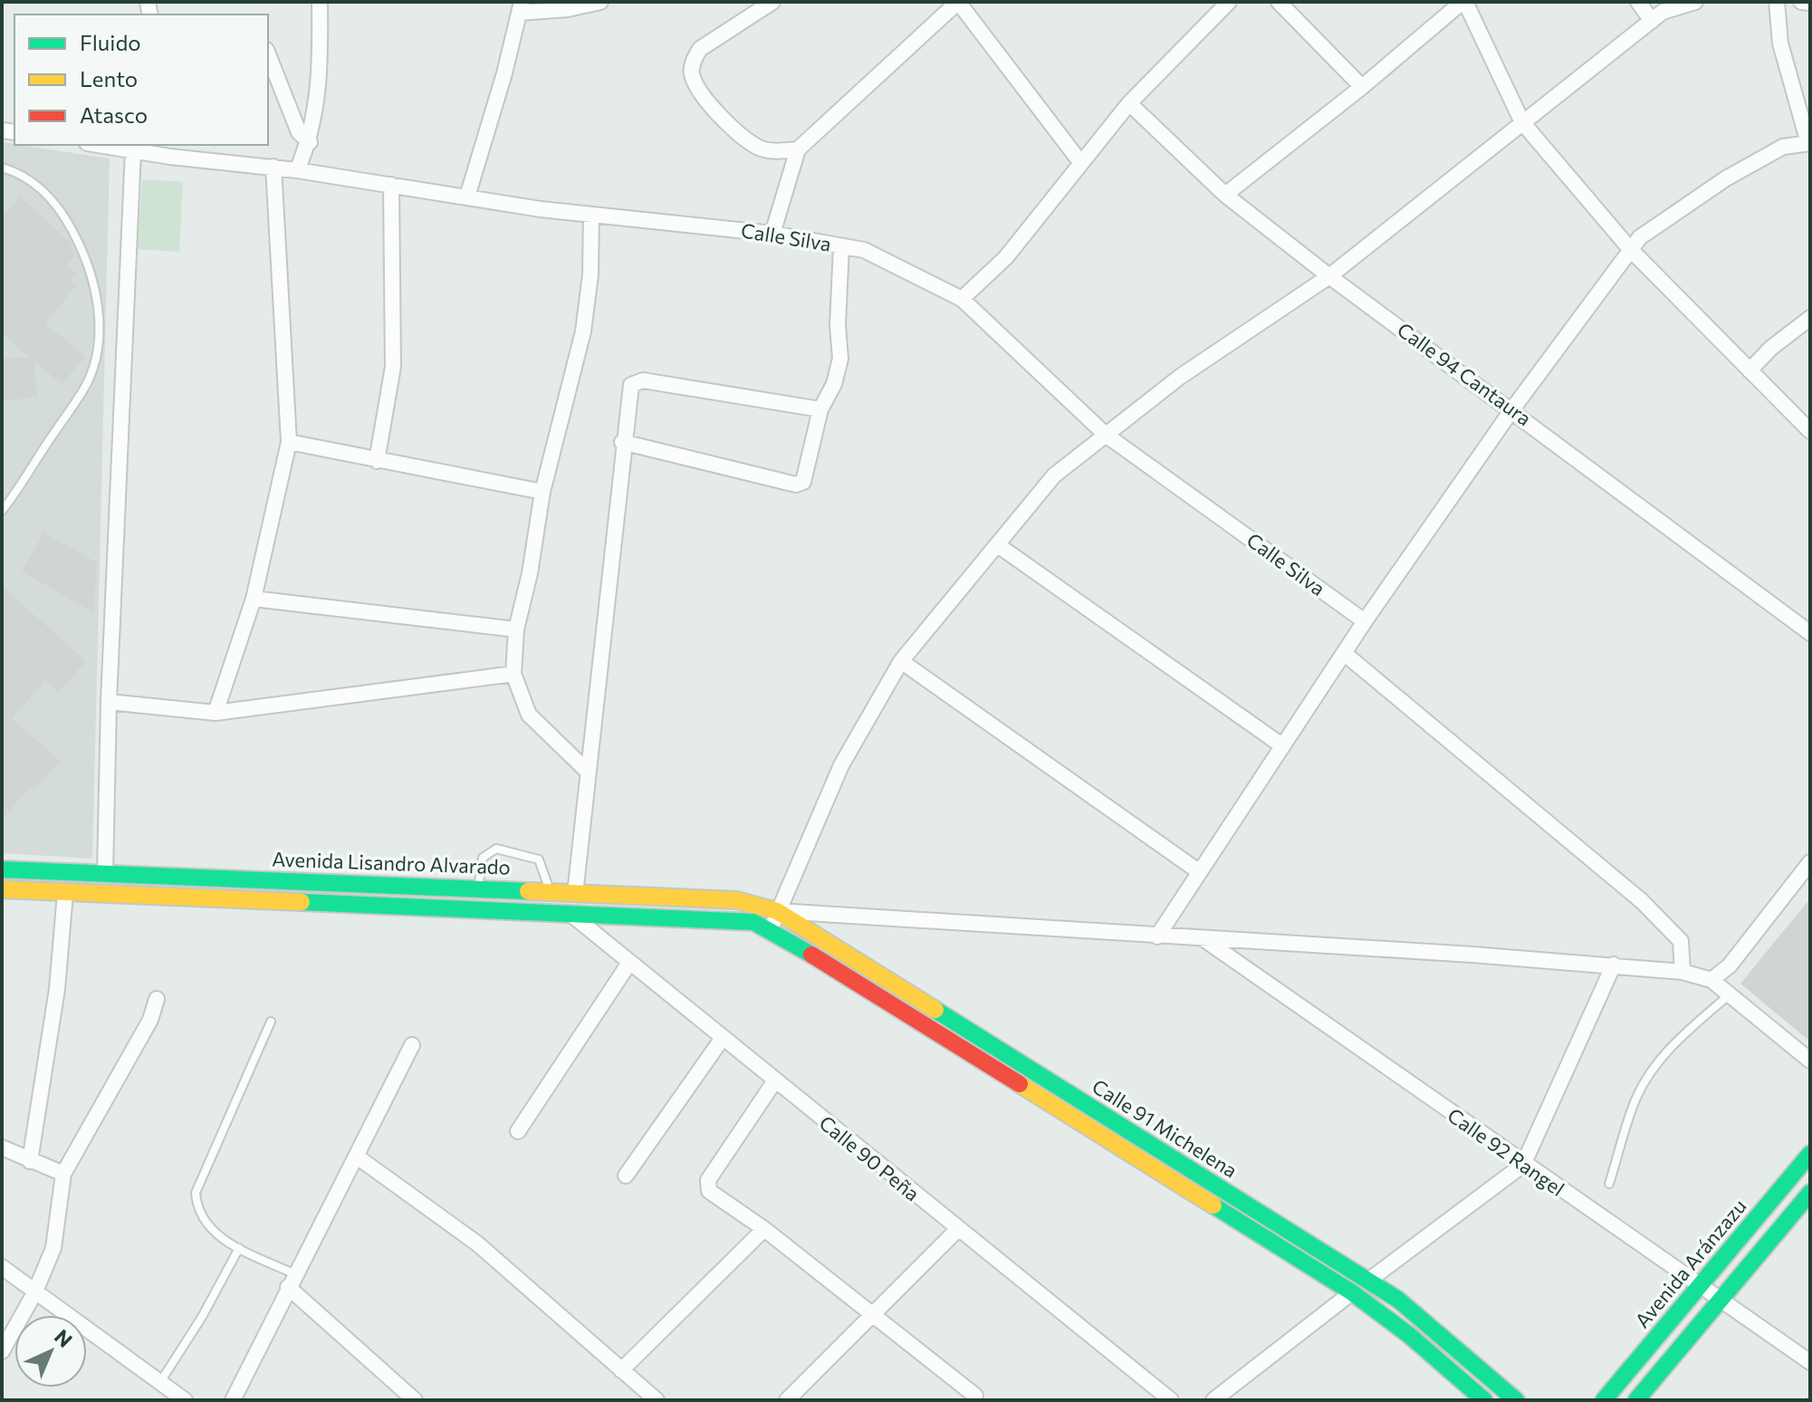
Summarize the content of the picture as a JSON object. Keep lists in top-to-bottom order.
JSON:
{
  "streets": {
    "street": [
      "Calle Silva",
      "Calle 94 Cantaura",
      "Avenida Lisandro Alvarado",
      "Calle 91 Michelena",
      "Calle 92 Rangel",
      "Calle 90 Peña",
      "Avenida Aránzazu"
    ]
  },
  "crossings": [
    ["Avenida Lisandro Alvarado", "Calle 91 Michelena"],
    ["Calle 92 Rangel", "Avenida Aránzazu"]
  ],
  "legend": ["Fluido", "Lento", "Atasco"],
  "north": "top right"
}
